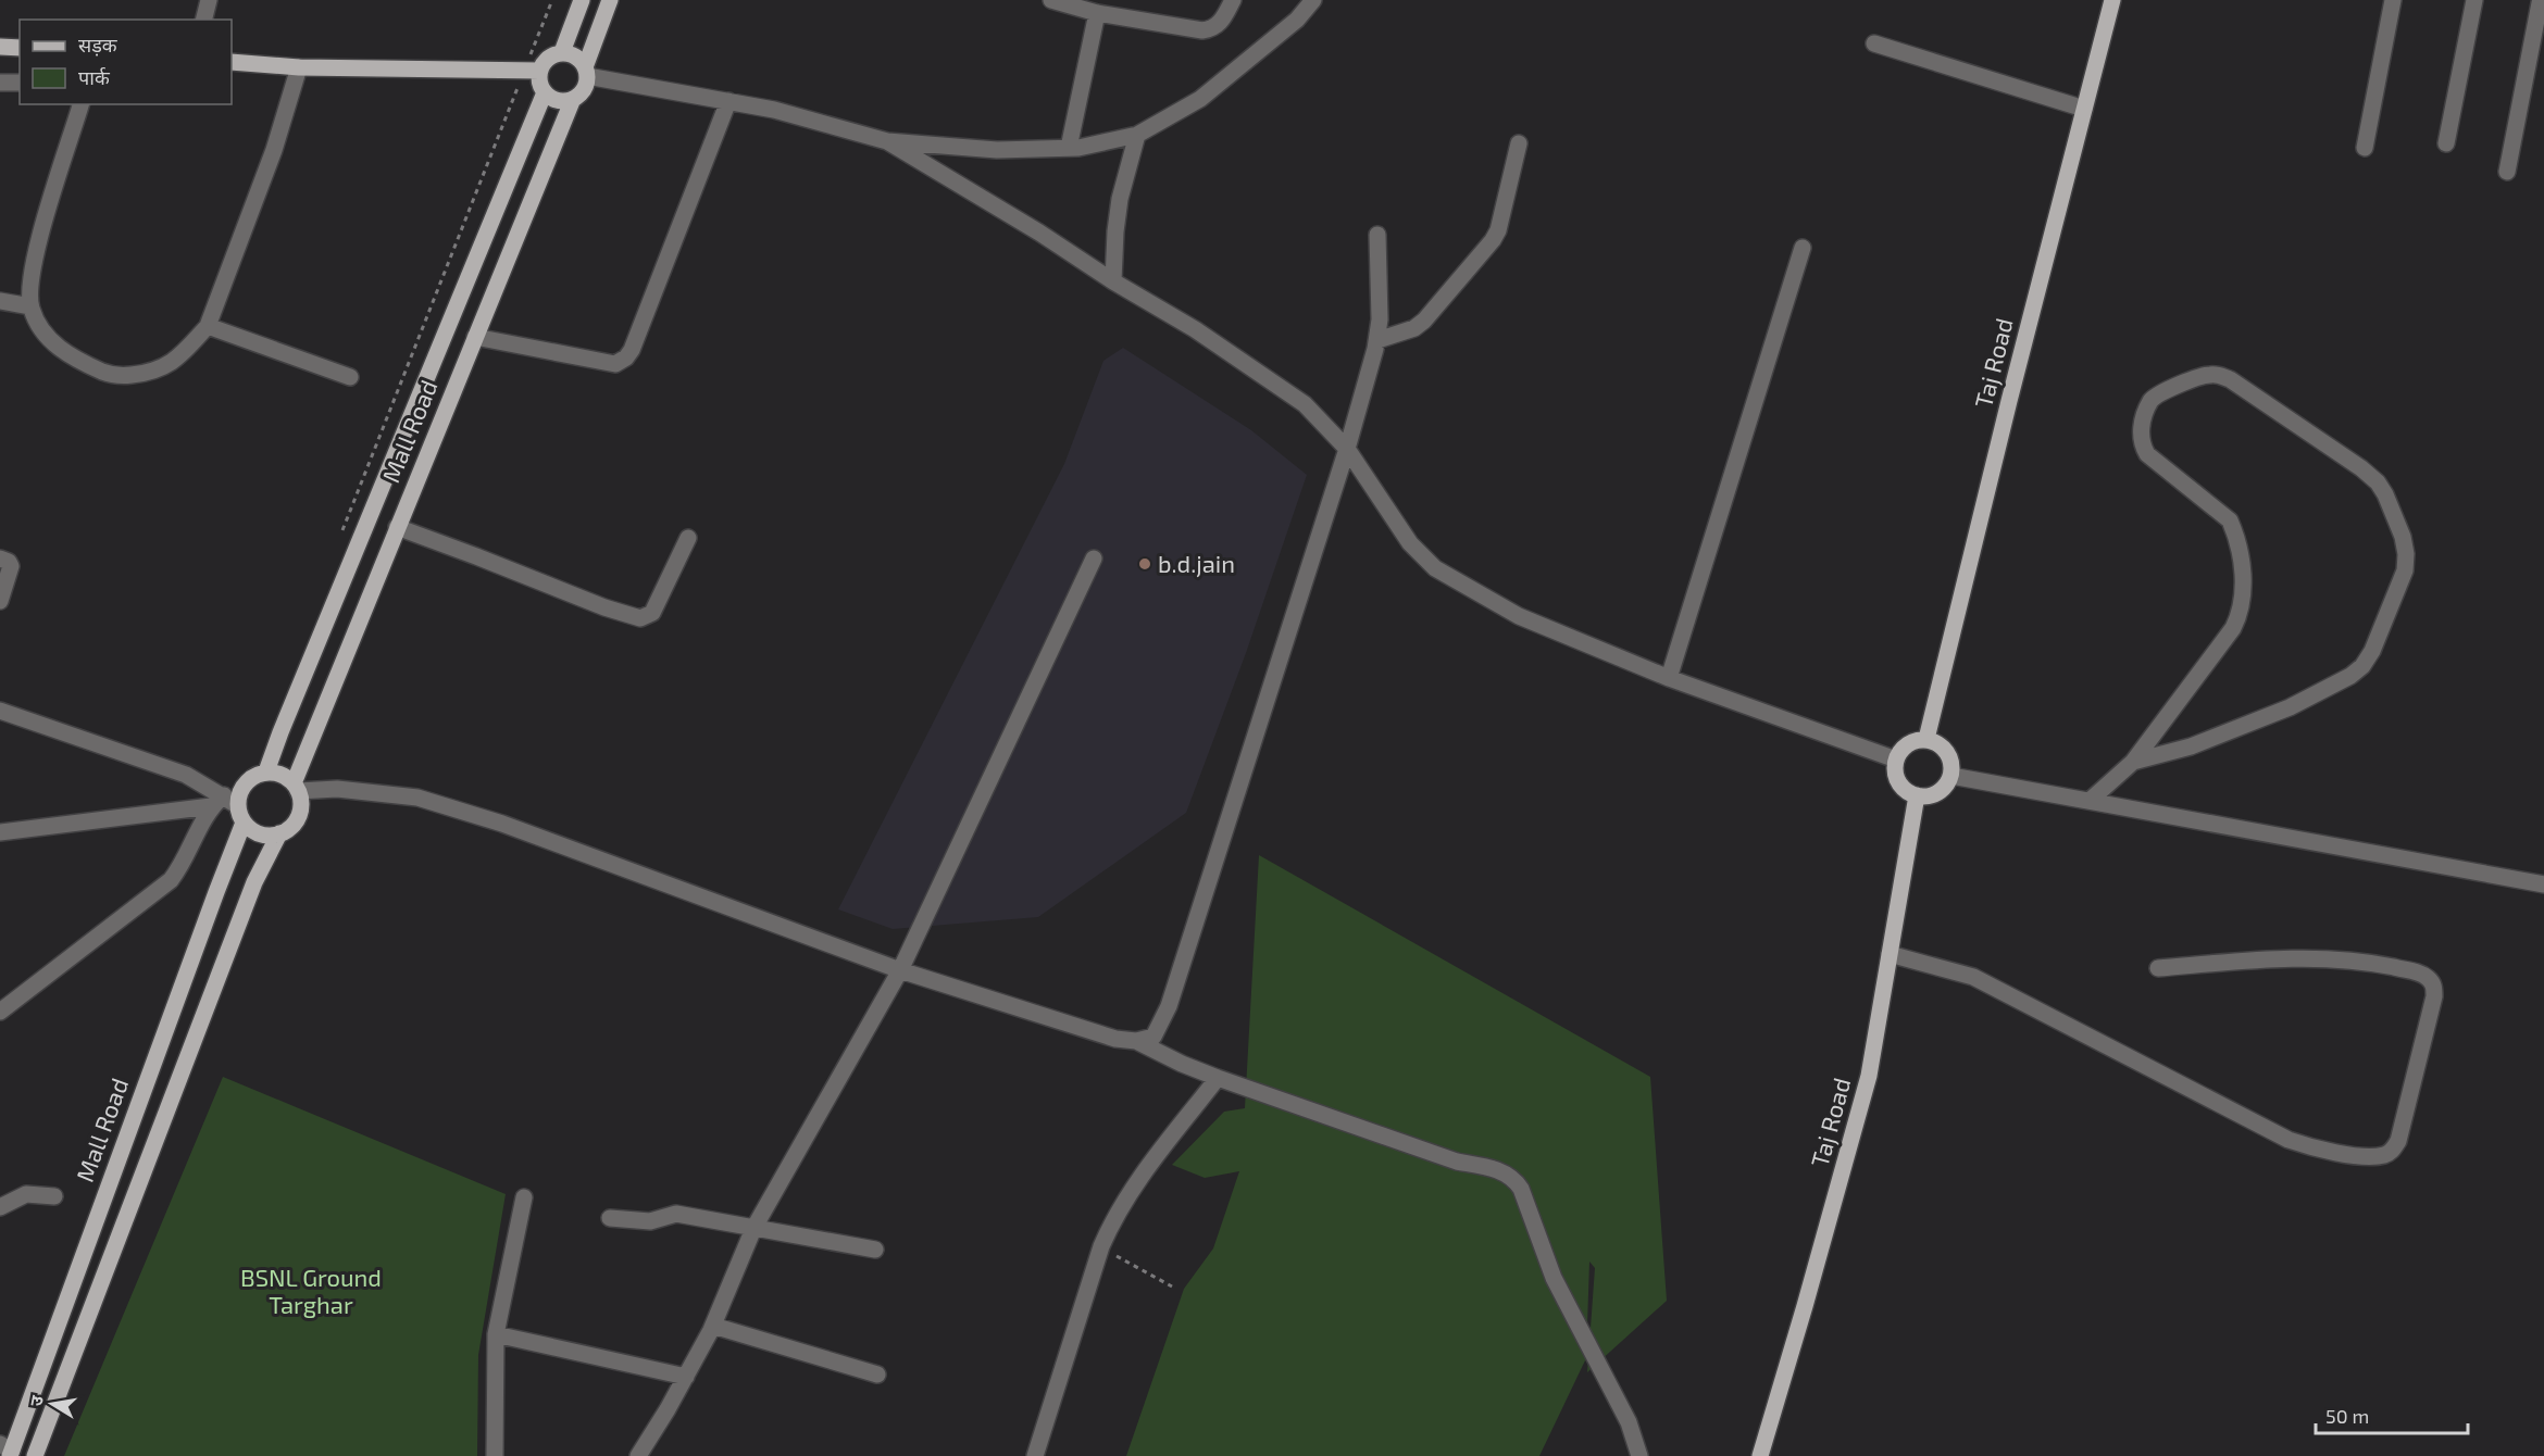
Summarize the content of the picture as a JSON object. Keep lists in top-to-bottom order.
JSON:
{
  "streets": {
    "main road": ["Taj Road", "Mall Road"]
  },
  "parks": ["BSNL Ground Targhar"],
  "places": ["b.d.jain"],
  "legend": ["सड़क", "पार्क"],
  "scale_bar": "50 m",
  "north": "left"
}
